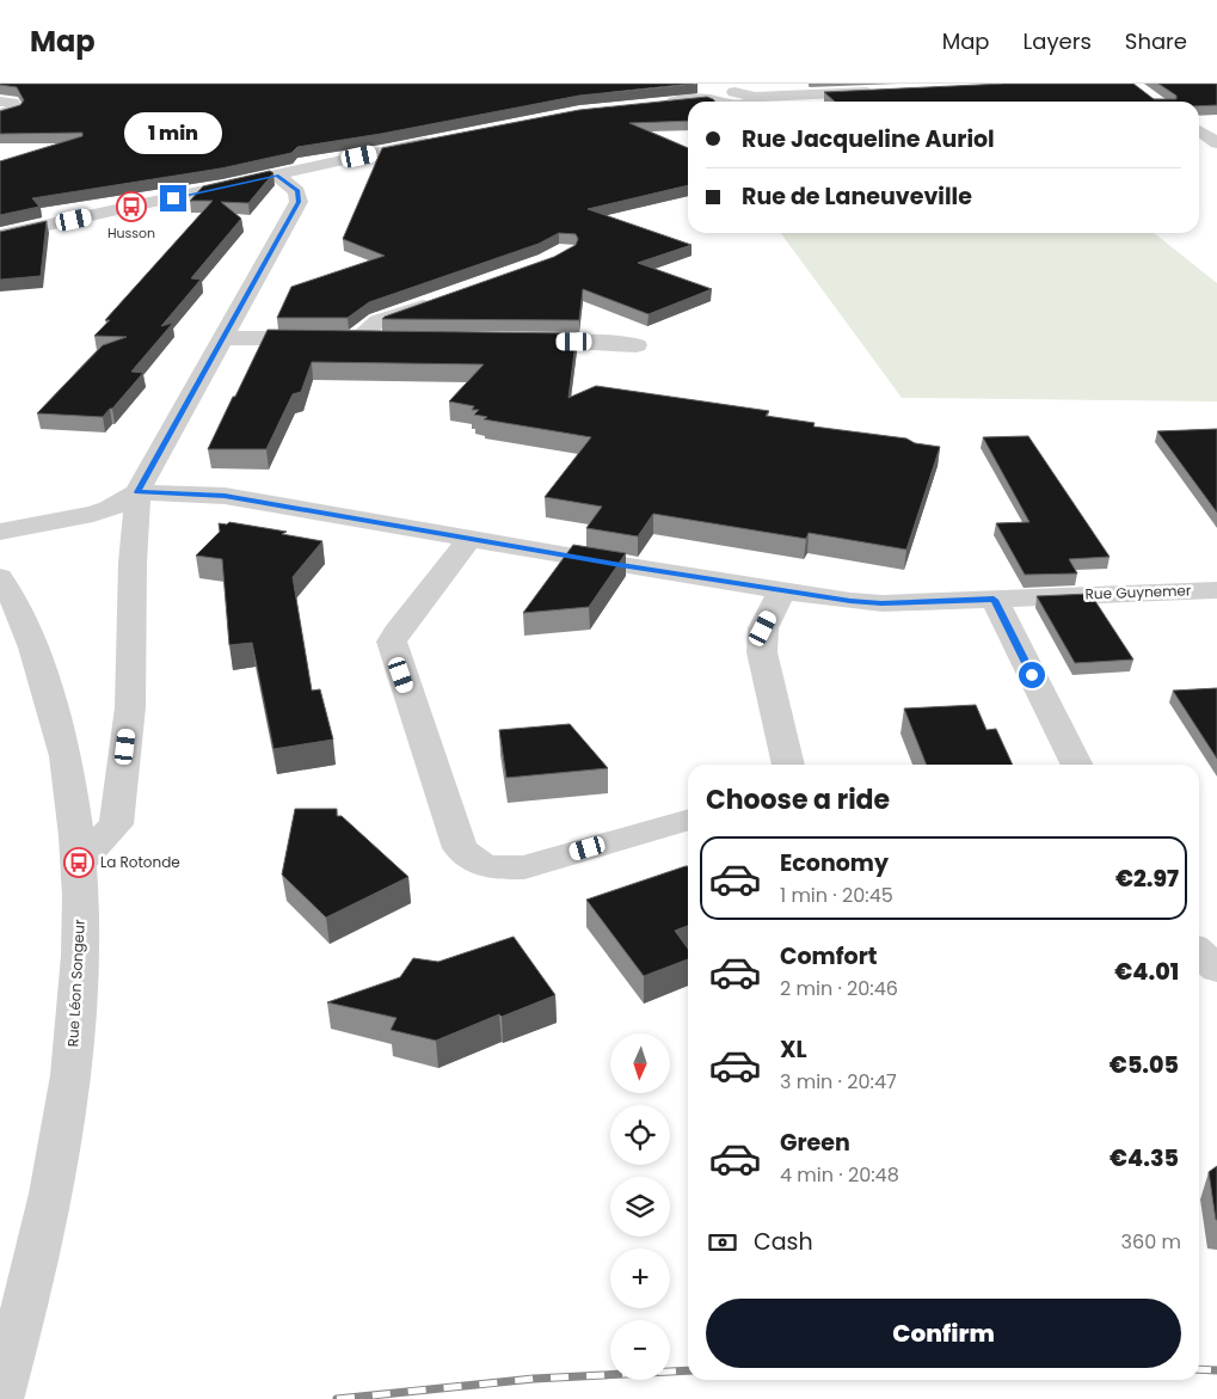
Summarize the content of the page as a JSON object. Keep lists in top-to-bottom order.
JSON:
{
  "streets": {
    "street": ["Rue Guynemer", "Rue Léon Songeur"]
  },
  "places": {
    "bus stop": ["Husson", "La Rotonde"]
  },
  "north": "bottom",
  "page": {
    "header": "Map",
    "nav": ["Map", "Layers", "Share"],
    "banner": ["Rue Jacqueline Auriol", "Rue de Laneuveville"],
    "bubble": "1 min",
    "heading": "Choose a ride",
    "list": [
      {
        "name": "Economy",
        "note": "1 min · 20:45",
        "value": "€2.97"
      },
      {
        "name": "Comfort",
        "note": "2 min · 20:46",
        "value": "€4.01"
      },
      {
        "name": "XL",
        "note": "3 min · 20:47",
        "value": "€5.05"
      },
      {
        "name": "Green",
        "note": "4 min · 20:48",
        "value": "€4.35"
      }
    ],
    "map_buttons": ["+", "−"],
    "pay": ["Cash", "360 m"],
    "buttons": "Confirm"
  }
}
